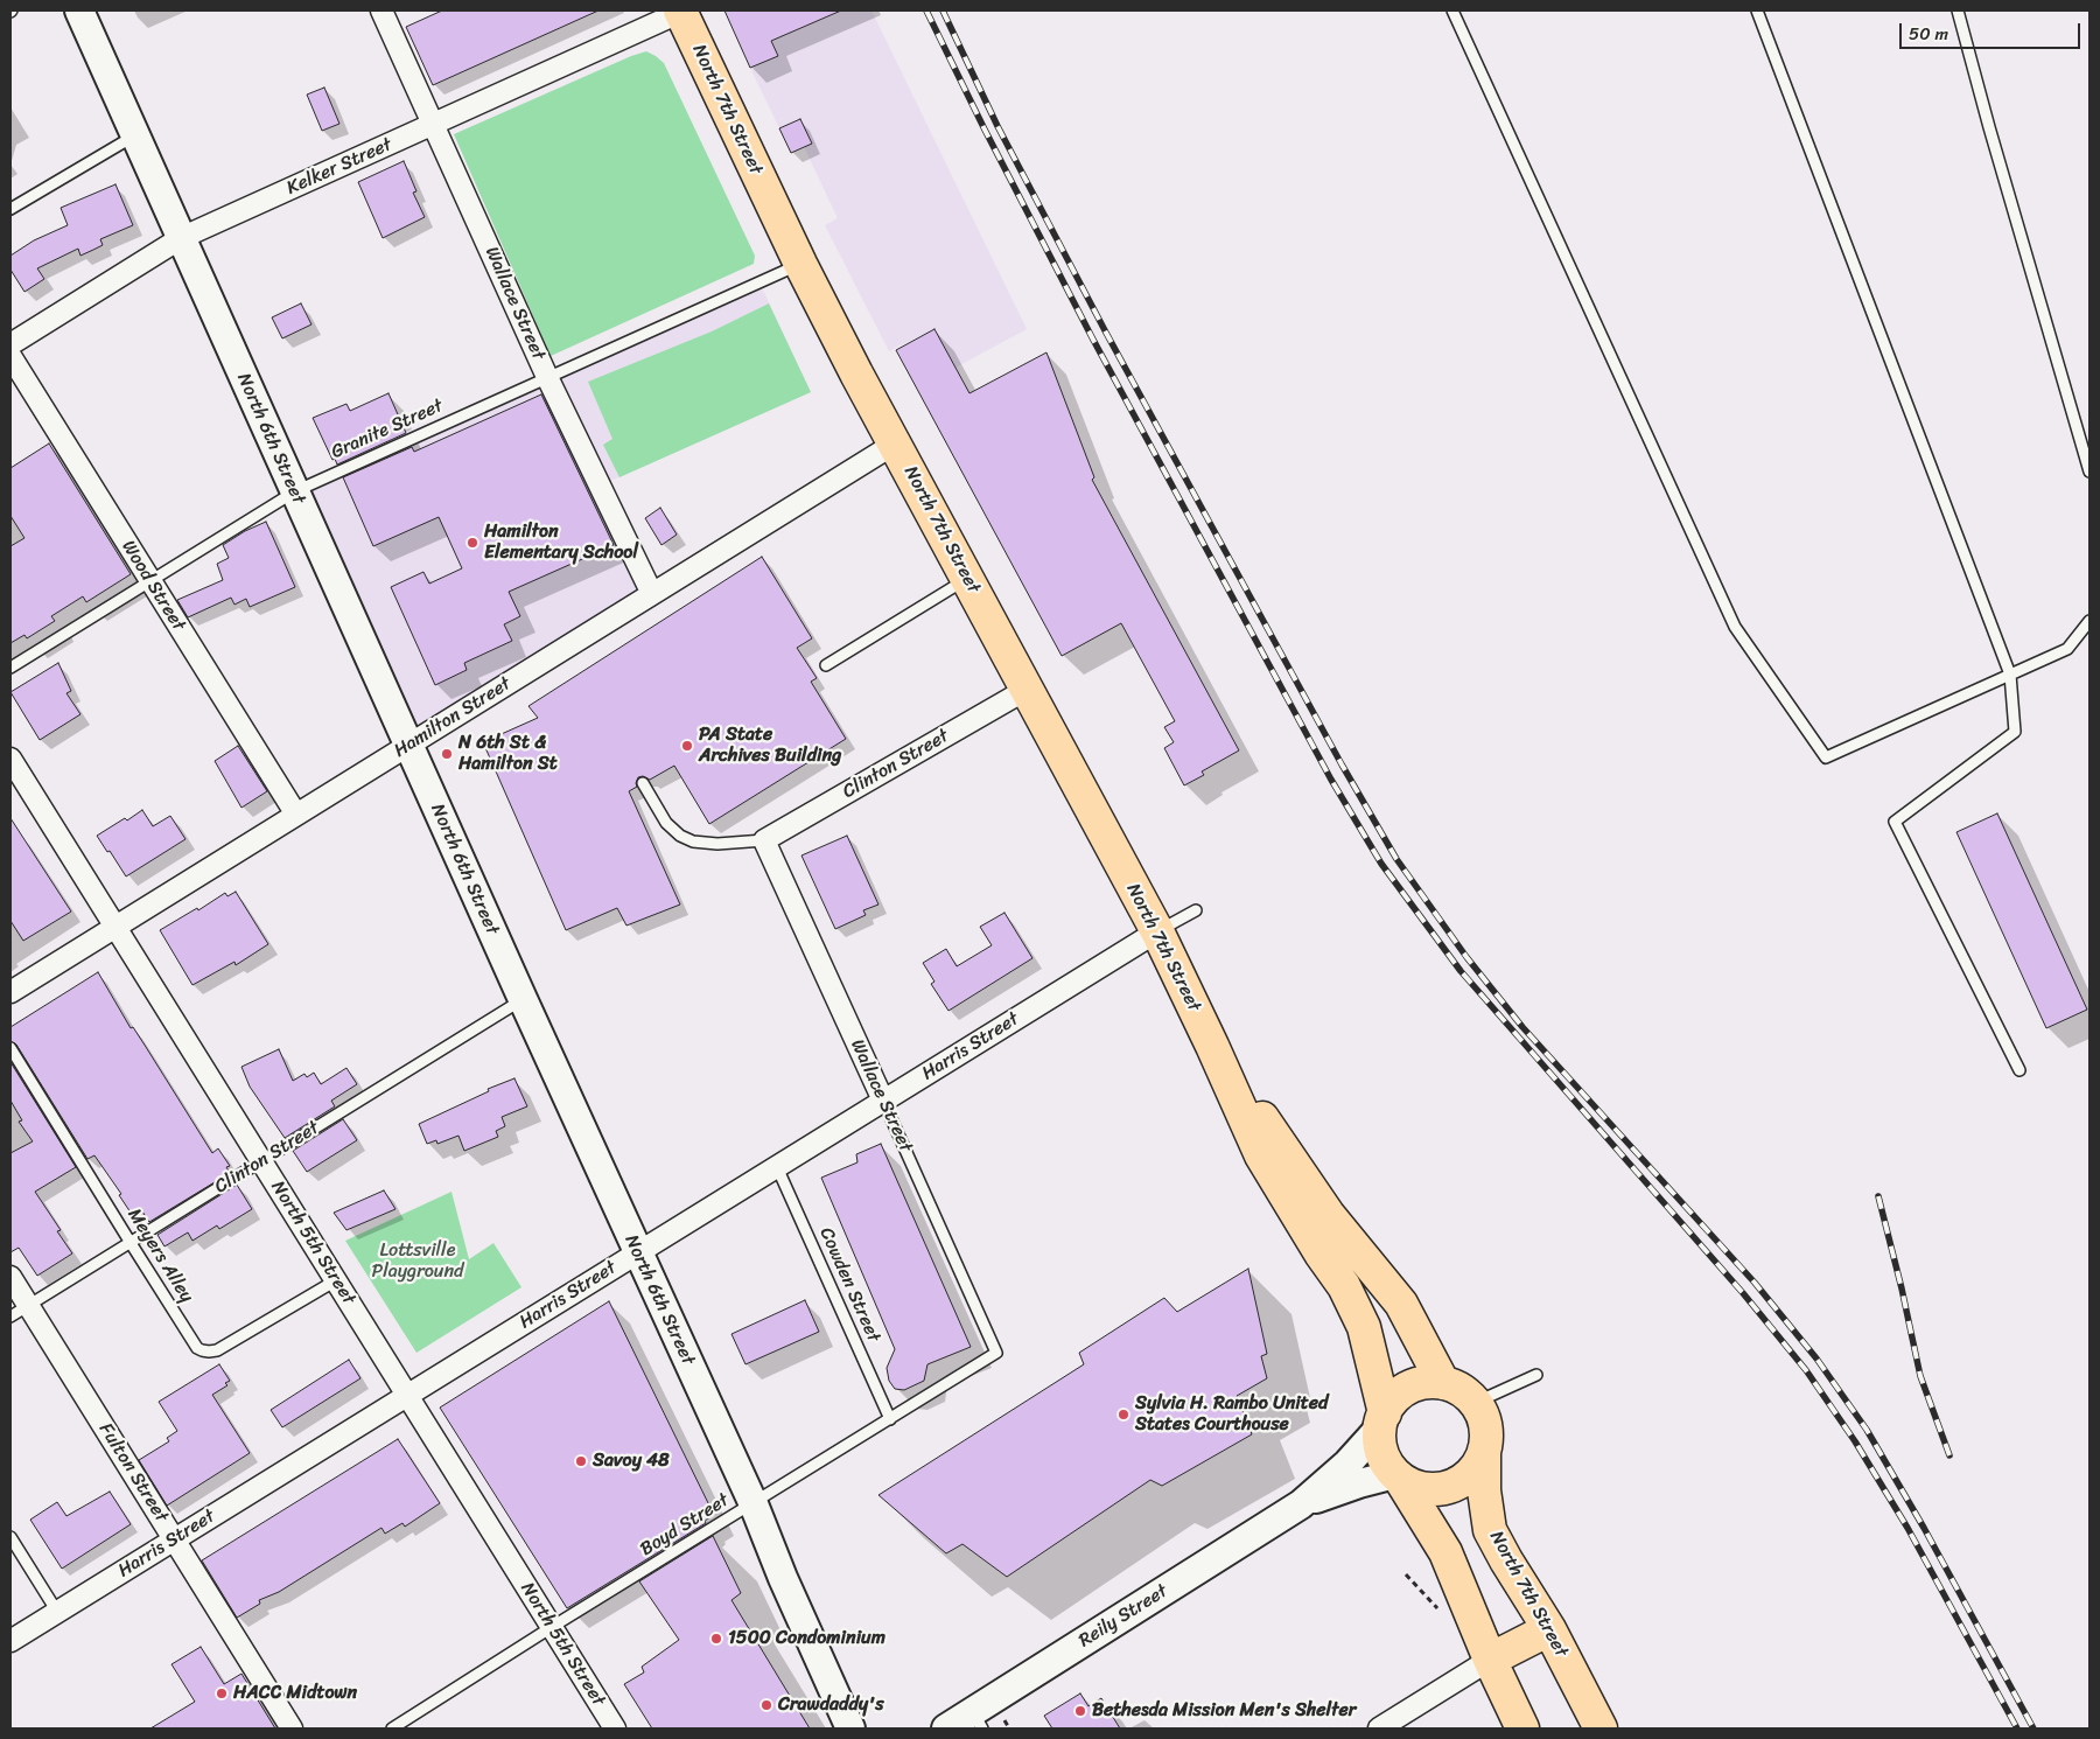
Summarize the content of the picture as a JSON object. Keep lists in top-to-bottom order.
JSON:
{
  "streets": {
    "main road": ["North 7th Street", "North 6th Street", "Reily Street"],
    "street": [
      "Kelker Street",
      "Wallace Street",
      "Wood Street",
      "Hamilton Street",
      "Clinton Street",
      "Harris Street",
      "North 5th Street",
      "Fulton Street"
    ],
    "lane": [
      "Granite Street",
      "Meyers Alley",
      "Cowden Street",
      "Boyd Street"
    ]
  },
  "crossings": [
    ["North 7th Street", "Kelker Street"],
    ["North 7th Street", "Granite Street"],
    ["North 7th Street", "Hamilton Street"],
    ["North 7th Street", "Clinton Street"],
    ["North 7th Street", "Harris Street"],
    ["North 7th Street", "Reily Street"],
    ["Kelker Street", "Wallace Street"],
    ["Kelker Street", "North 6th Street"],
    ["Wallace Street", "Granite Street"],
    ["Wallace Street", "Hamilton Street"],
    ["Wallace Street", "Clinton Street"],
    ["Wallace Street", "Harris Street"],
    ["Wallace Street", "Boyd Street"],
    ["Granite Street", "North 6th Street"],
    ["Granite Street", "Wood Street"],
    ["North 6th Street", "Hamilton Street"],
    ["North 6th Street", "Clinton Street"],
    ["North 6th Street", "Harris Street"],
    ["North 6th Street", "Boyd Street"],
    ["Wood Street", "Hamilton Street"],
    ["Hamilton Street", "North 5th Street"],
    ["Clinton Street", "North 5th Street"],
    ["Clinton Street", "Meyers Alley"],
    ["Clinton Street", "Fulton Street"],
    ["Harris Street", "North 5th Street"],
    ["Harris Street", "Cowden Street"],
    ["Harris Street", "Fulton Street"],
    ["North 5th Street", "Meyers Alley"],
    ["North 5th Street", "Boyd Street"],
    ["Cowden Street", "Boyd Street"]
  ],
  "parks": ["Lottsville Playground"],
  "places": [
    "Hamilton Elementary School",
    "PA State Archives Building",
    "N 6th St & Hamilton St",
    "Sylvia H. Rambo United States Courthouse",
    "Savoy 48",
    "1500 Condominium",
    "HACC Midtown",
    "Crawdaddy's",
    "Bethesda Mission Men's Shelter"
  ],
  "scale_bar": "50 m"
}
